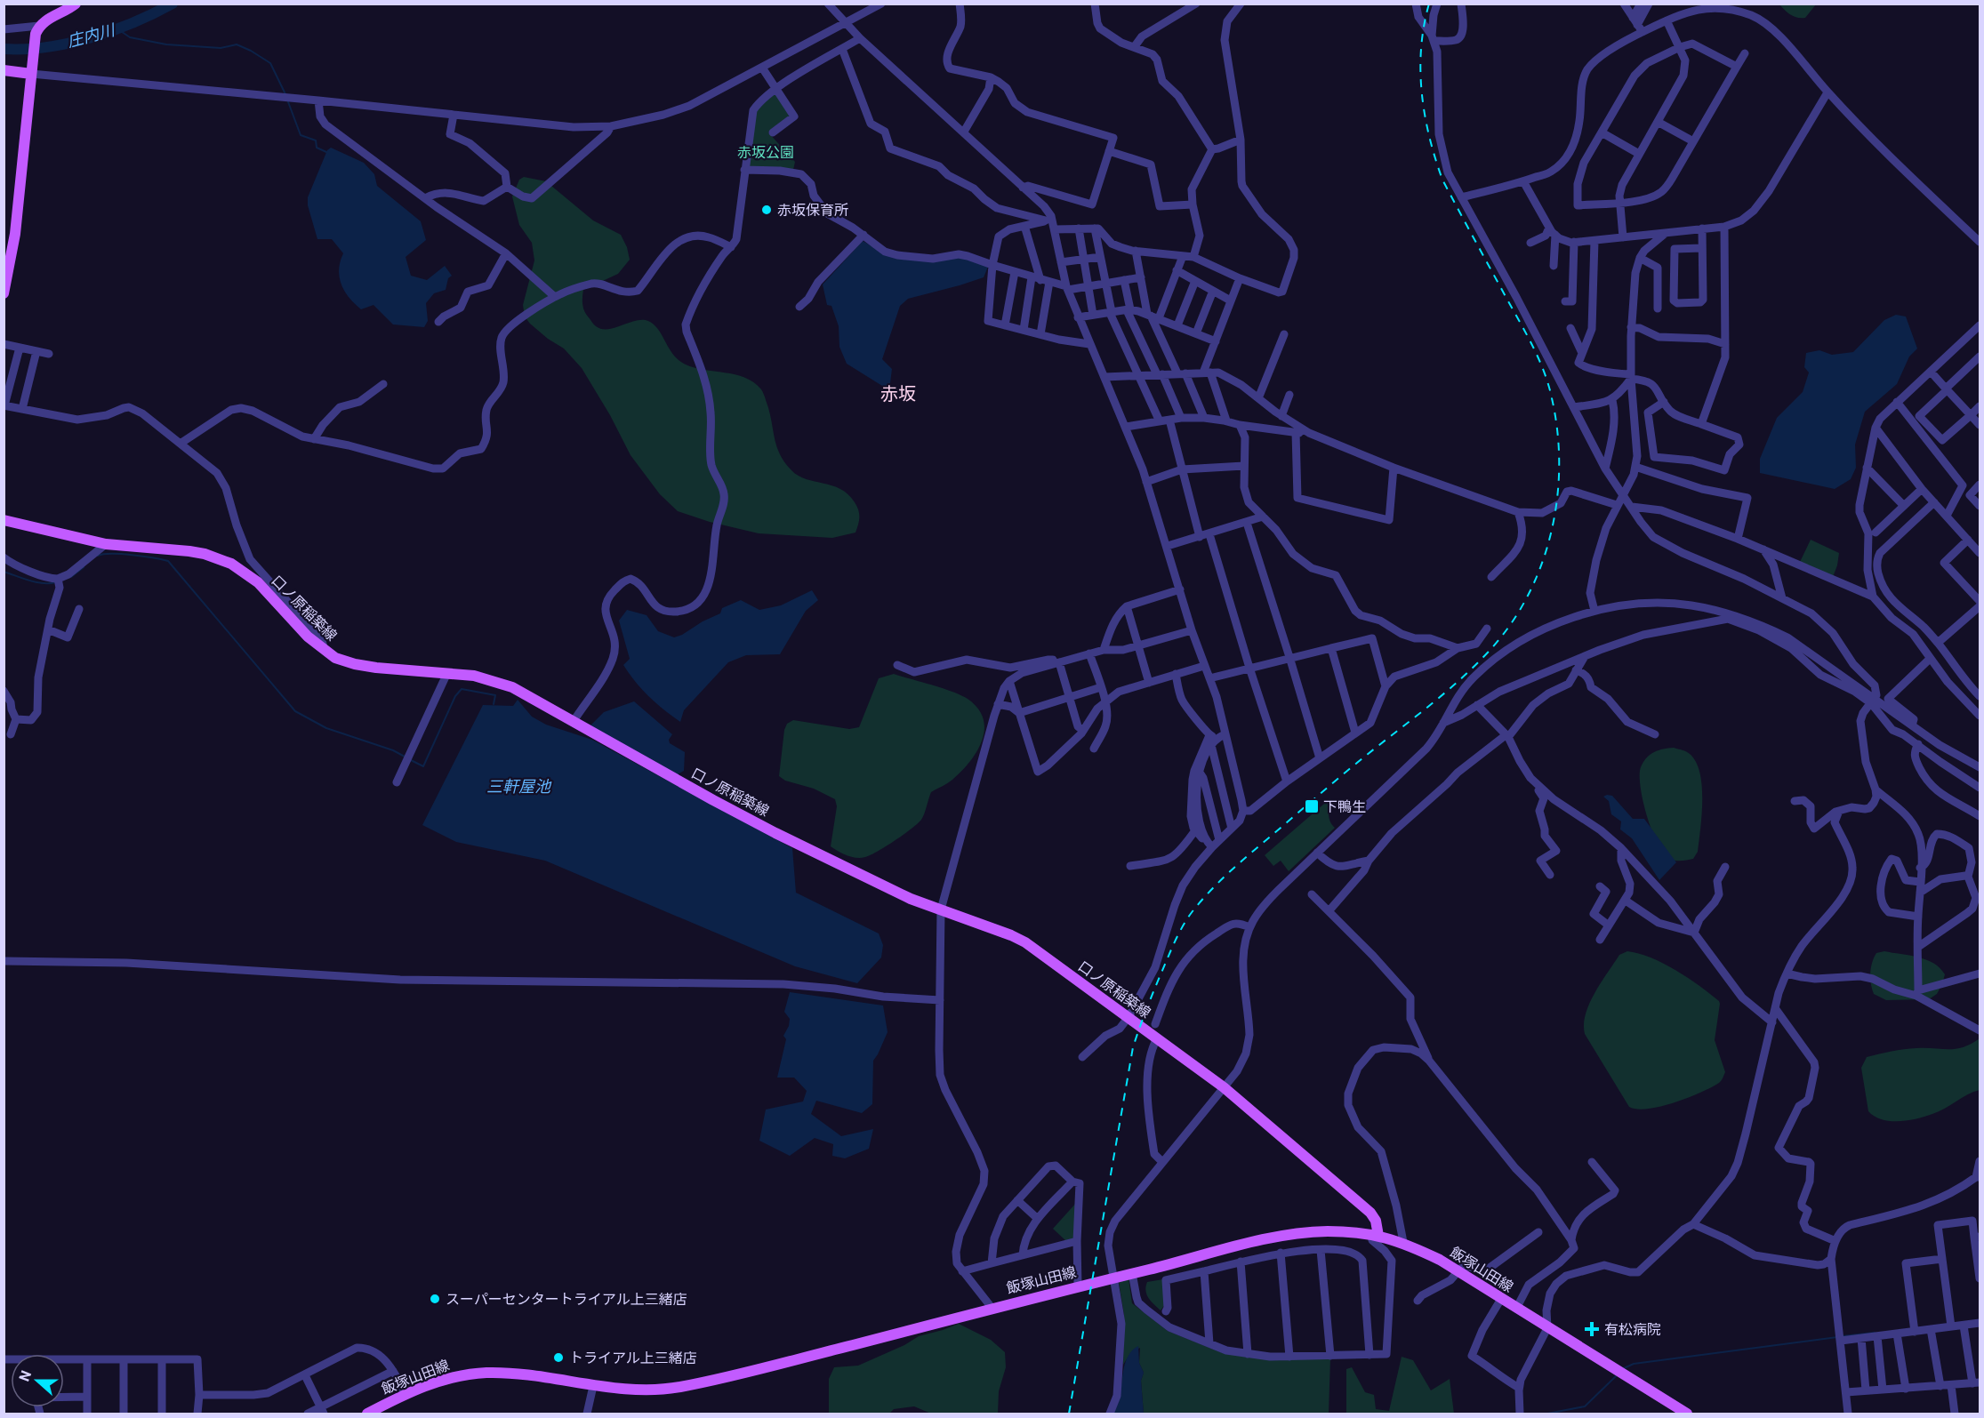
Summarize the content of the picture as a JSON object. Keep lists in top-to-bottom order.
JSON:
{
  "streets": {
    "main road": ["口ノ原稲築線", "飯塚山田線"]
  },
  "crossings": [
    ["口ノ原稲築線", "飯塚山田線"]
  ],
  "districts": ["赤坂"],
  "water": ["庄内川", "三軒屋池"],
  "parks": ["赤坂公園"],
  "places": {
    "other": ["赤坂保育所", "スーパーセンタートライアル上三緒店", "トライアル上三緒店"],
    "transit": ["下鴨生"],
    "health": ["有松病院"]
  },
  "north": "left"
}
